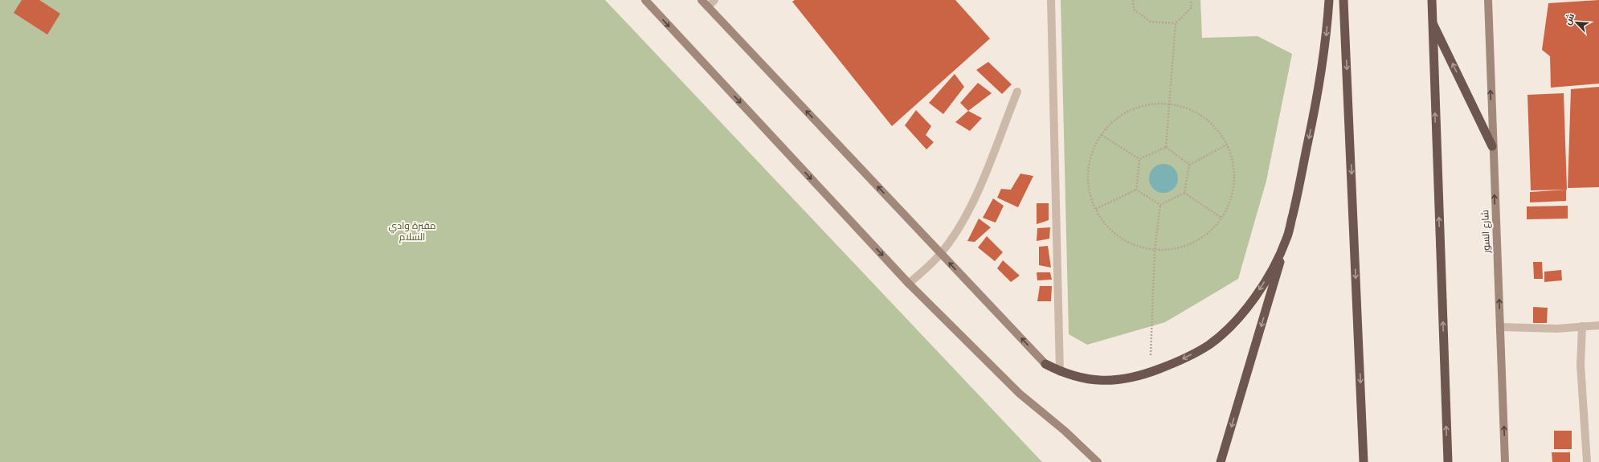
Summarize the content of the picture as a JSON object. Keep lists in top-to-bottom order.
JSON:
{
  "streets": {
    "main road": ["شارع السور"]
  },
  "one_way": ["شارع السور"],
  "parks": ["مقبرة وادي السلام"],
  "north": "top left"
}
